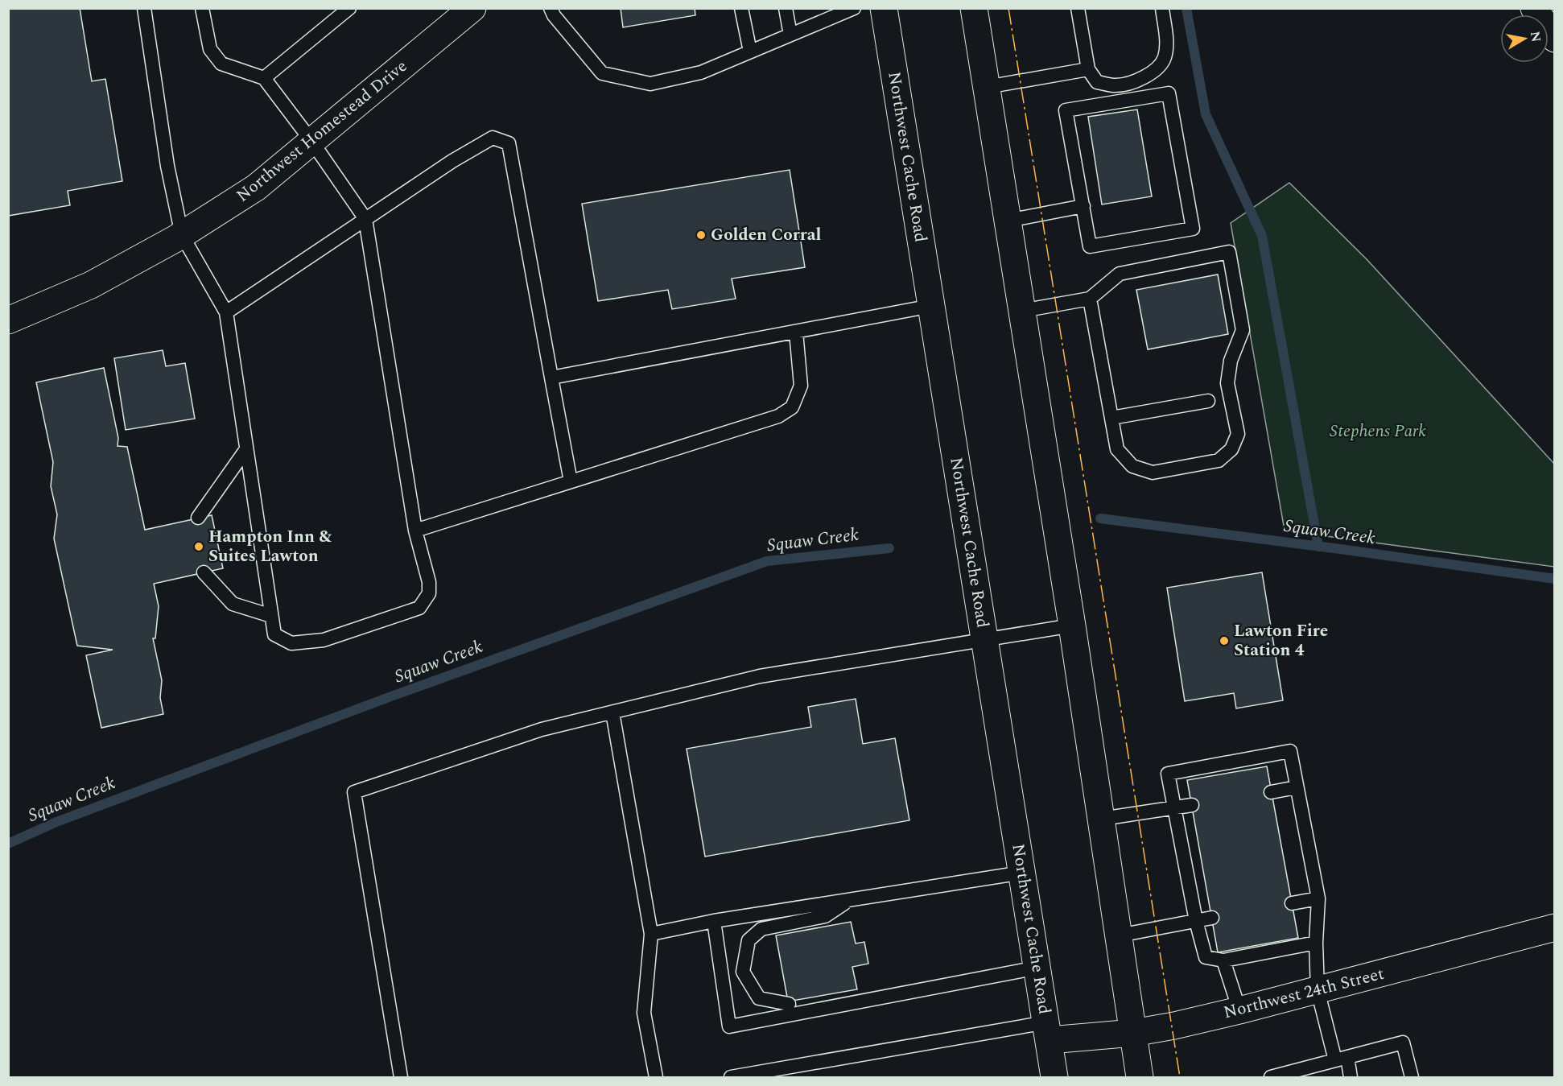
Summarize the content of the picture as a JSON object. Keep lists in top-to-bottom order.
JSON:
{
  "streets": {
    "main road": ["Northwest Homestead Drive", "Northwest Cache Road", "Northwest 24th Street"]
  },
  "crossings": [
    ["Northwest Cache Road", "Northwest 24th Street"]
  ],
  "water": ["Squaw Creek"],
  "parks": ["Stephens Park"],
  "places": ["Golden Corral", "Hampton Inn & Suites Lawton", "Lawton Fire Station 4"],
  "north": "right"
}
